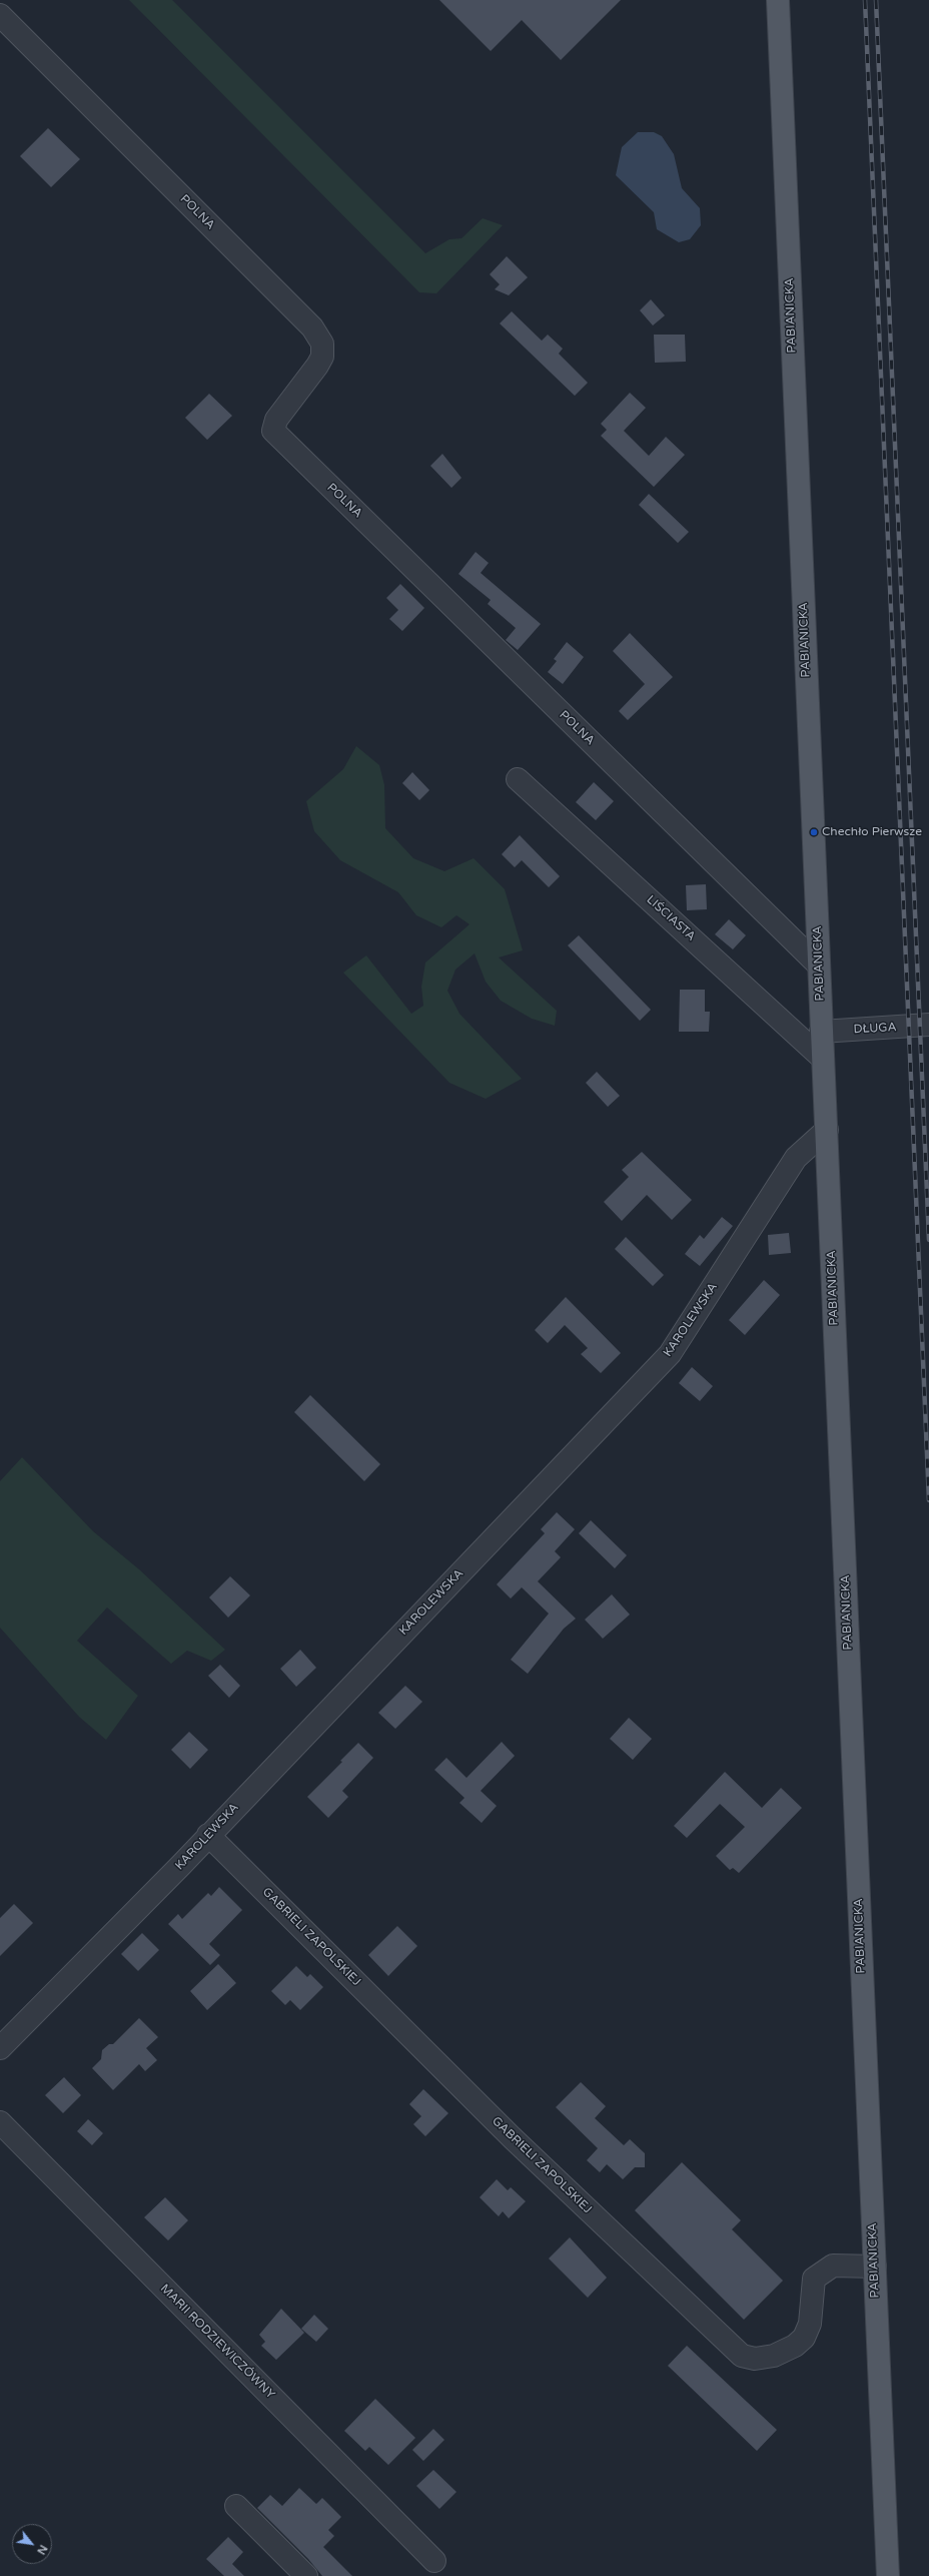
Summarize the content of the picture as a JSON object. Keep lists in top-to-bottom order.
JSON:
{
  "streets": {
    "main road": ["PABIANICKA"],
    "street": [
      "POLNA",
      "LIŚCIASTA",
      "DŁUGA",
      "KAROLEWSKA",
      "GABRIELI ZAPOLSKIEJ",
      "MARII RODZIEWICZÓWNY"
    ]
  },
  "crossings": [
    ["POLNA", "PABIANICKA"],
    ["PABIANICKA", "LIŚCIASTA"],
    ["PABIANICKA", "DŁUGA"],
    ["PABIANICKA", "KAROLEWSKA"],
    ["PABIANICKA", "GABRIELI ZAPOLSKIEJ"],
    ["KAROLEWSKA", "GABRIELI ZAPOLSKIEJ"]
  ],
  "places": ["Chechło Pierwsze"],
  "north": "bottom right"
}
